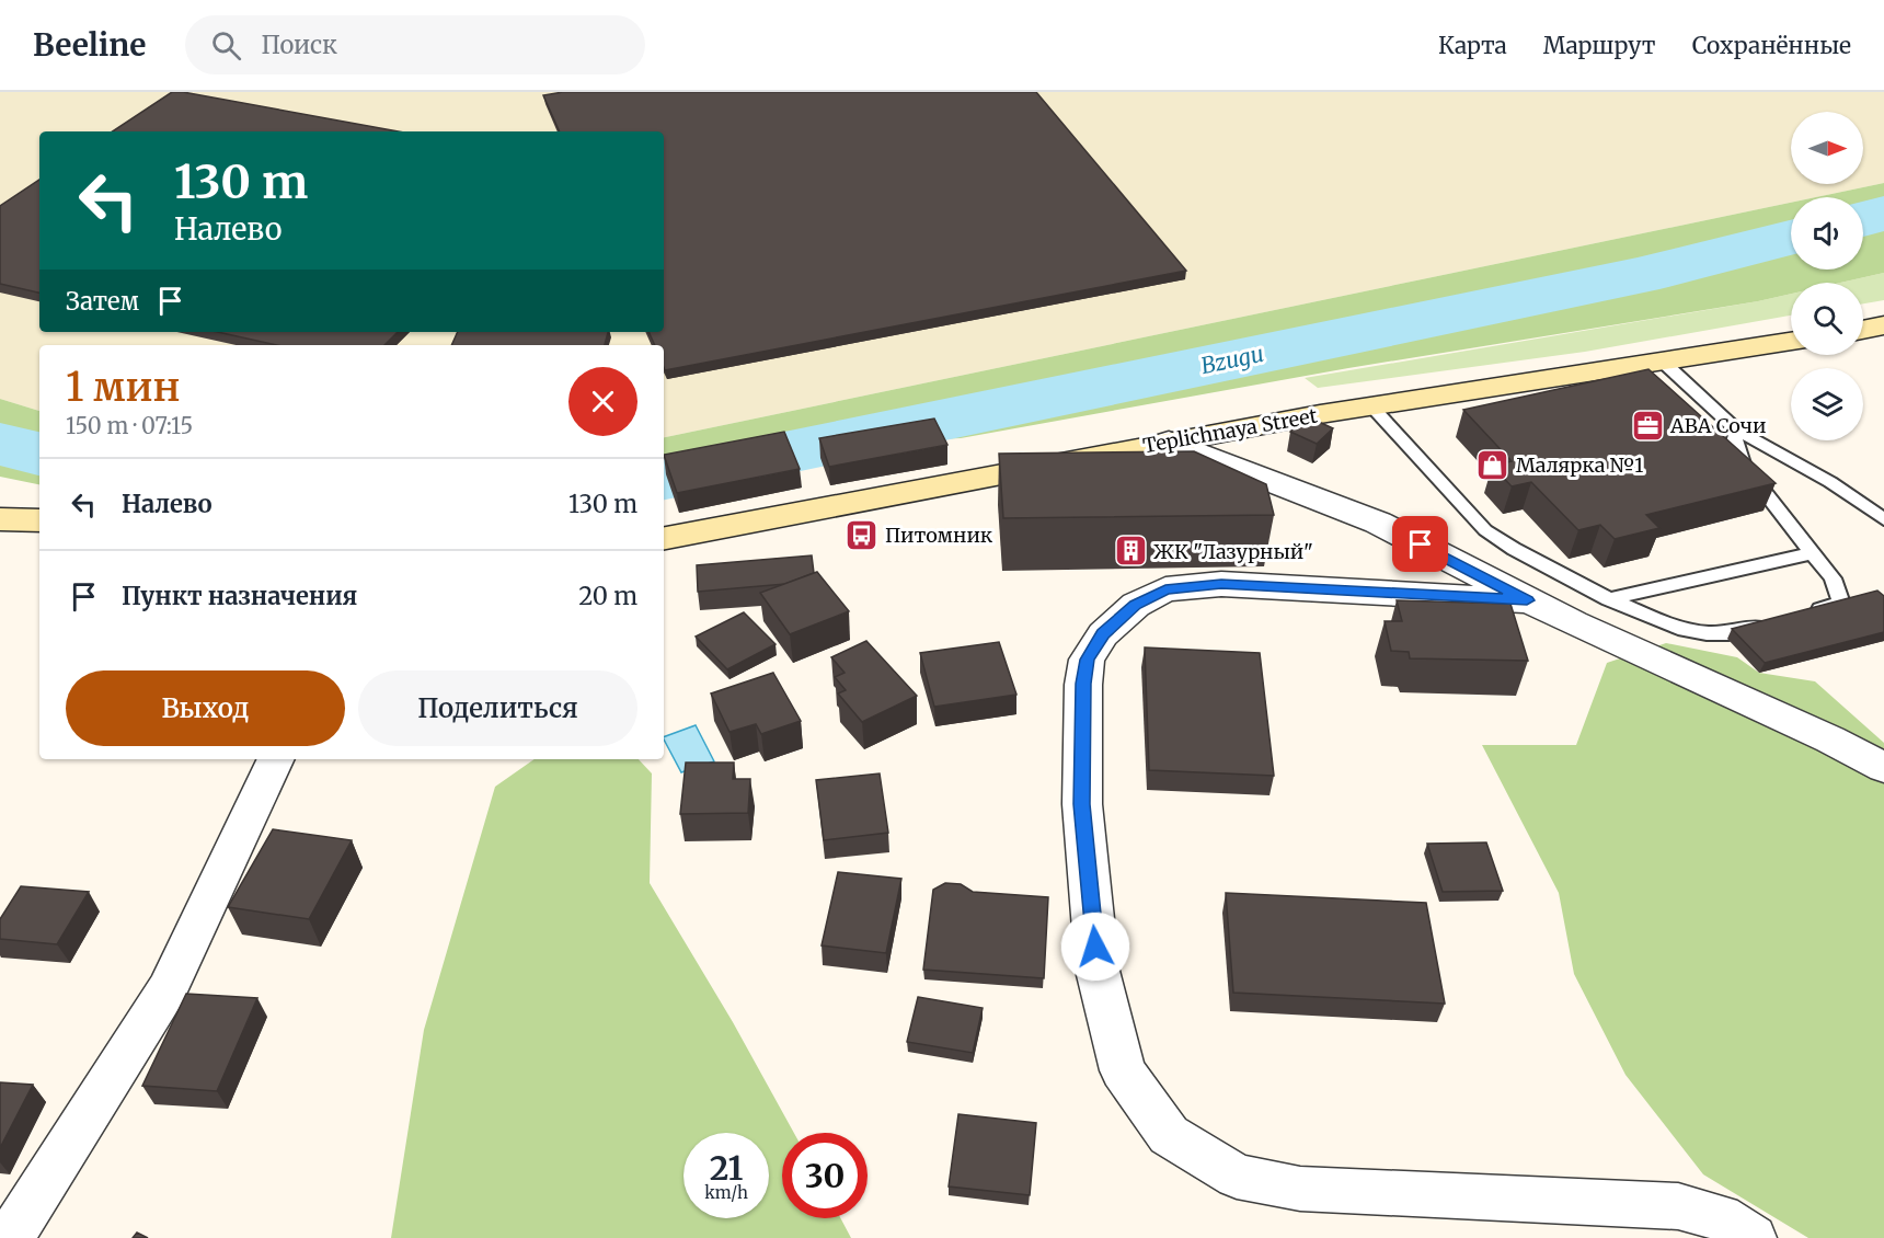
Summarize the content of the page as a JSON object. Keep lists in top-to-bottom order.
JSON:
{
  "streets": {
    "street": ["Teplichnaya Street"]
  },
  "water": ["Bzugu"],
  "places": {
    "office": ["АВА Сочи"],
    "shop": ["Малярка №1"],
    "bus stop": ["Питомник"],
    "building": ["ЖК \"Лазурный\""]
  },
  "north": "right",
  "page": {
    "header": "Beeline",
    "search": "Поиск",
    "nav": ["Карта", "Маршрут", "Сохранённые"],
    "turn": ["130 m", "Налево"],
    "then": "Затем",
    "heading": ["1 мин", "150 m · 07:15"],
    "list": [
      {
        "name": "Налево",
        "value": "130 m"
      },
      {
        "name": "Пункт назначения",
        "value": "20 m"
      }
    ],
    "buttons": ["Выход", "Поделиться"],
    "speed": "21 km/h",
    "limit": "30"
  }
}
